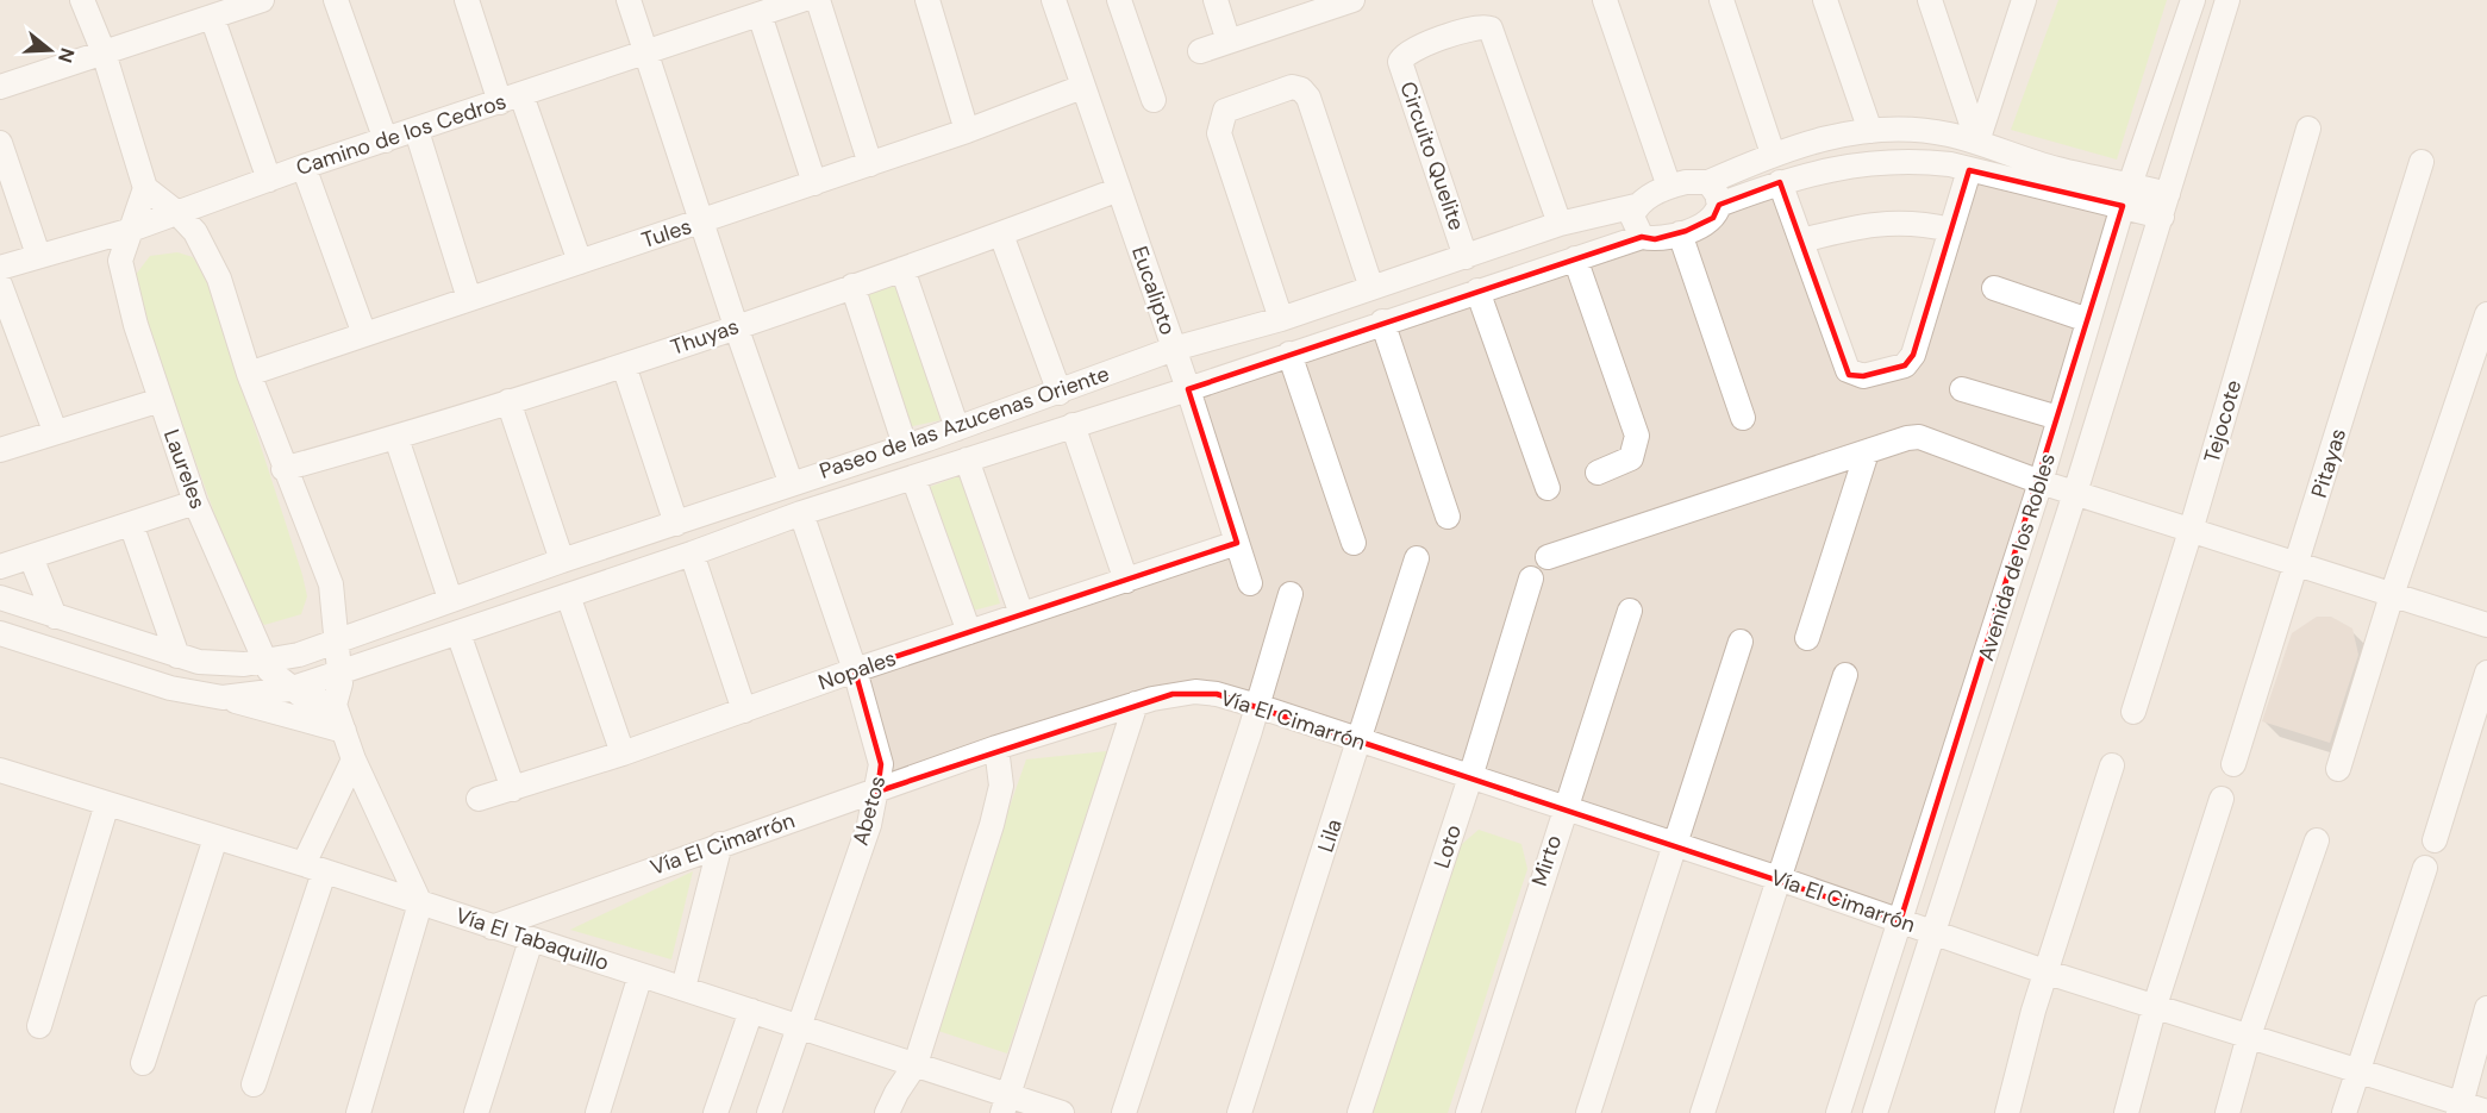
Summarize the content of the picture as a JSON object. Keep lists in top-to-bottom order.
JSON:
{
  "streets": {
    "street": [
      "Camino de los Cedros",
      "Circuito Quelite",
      "Tules",
      "Eucalipto",
      "Thuyas",
      "Tejocote",
      "Paseo de las Azucenas Oriente",
      "Pitayas",
      "Laureles",
      "Avenida de los Robles",
      "Nopales",
      "Vía El Cimarrón",
      "Abetos",
      "Lila",
      "Loto",
      "Mirto",
      "Vía El Tabaquillo"
    ]
  },
  "crossings": [
    ["Camino de los Cedros", "Laureles"],
    ["Circuito Quelite", "Paseo de las Azucenas Oriente"],
    ["Tules", "Eucalipto"],
    ["Eucalipto", "Thuyas"],
    ["Eucalipto", "Paseo de las Azucenas Oriente"],
    ["Eucalipto", "Nopales"],
    ["Paseo de las Azucenas Oriente", "Laureles"],
    ["Paseo de las Azucenas Oriente", "Abetos"],
    ["Avenida de los Robles", "Vía El Cimarrón"],
    ["Nopales", "Abetos"],
    ["Vía El Cimarrón", "Abetos"],
    ["Vía El Cimarrón", "Lila"],
    ["Vía El Cimarrón", "Loto"],
    ["Vía El Cimarrón", "Mirto"],
    ["Vía El Cimarrón", "Vía El Tabaquillo"],
    ["Abetos", "Vía El Tabaquillo"]
  ],
  "north": "right"
}
